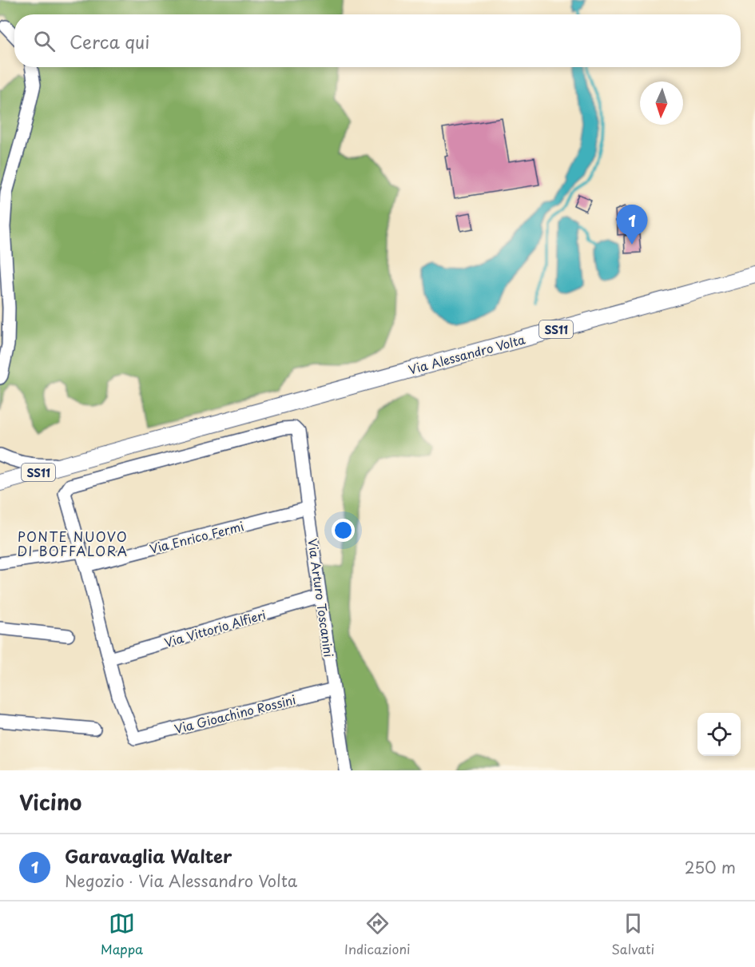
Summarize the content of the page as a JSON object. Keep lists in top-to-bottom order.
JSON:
{
  "streets": {
    "main road": ["SS11", "Via Alessandro Volta"],
    "street": [
      "Via Enrico Fermi",
      "Via Arturo Toscanini",
      "Via Vittorio Alfieri",
      "Via Gioachino Rossini"
    ]
  },
  "crossings": [
    ["Via Enrico Fermi", "Via Arturo Toscanini"],
    ["Via Arturo Toscanini", "Via Vittorio Alfieri"],
    ["Via Arturo Toscanini", "Via Gioachino Rossini"],
    ["Via Vittorio Alfieri", "Via Gioachino Rossini"]
  ],
  "districts": ["PONTE NUOVO DI BOFFALORA"],
  "north": "bottom",
  "page": {
    "search": "Cerca qui",
    "pins": "1",
    "heading": "Vicino",
    "list": [
      {
        "mark": "1",
        "name": "Garavaglia Walter",
        "note": "Negozio · Via Alessandro Volta",
        "value": "250 m"
      }
    ],
    "nav": ["Mappa", "Indicazioni", "Salvati"]
  }
}
